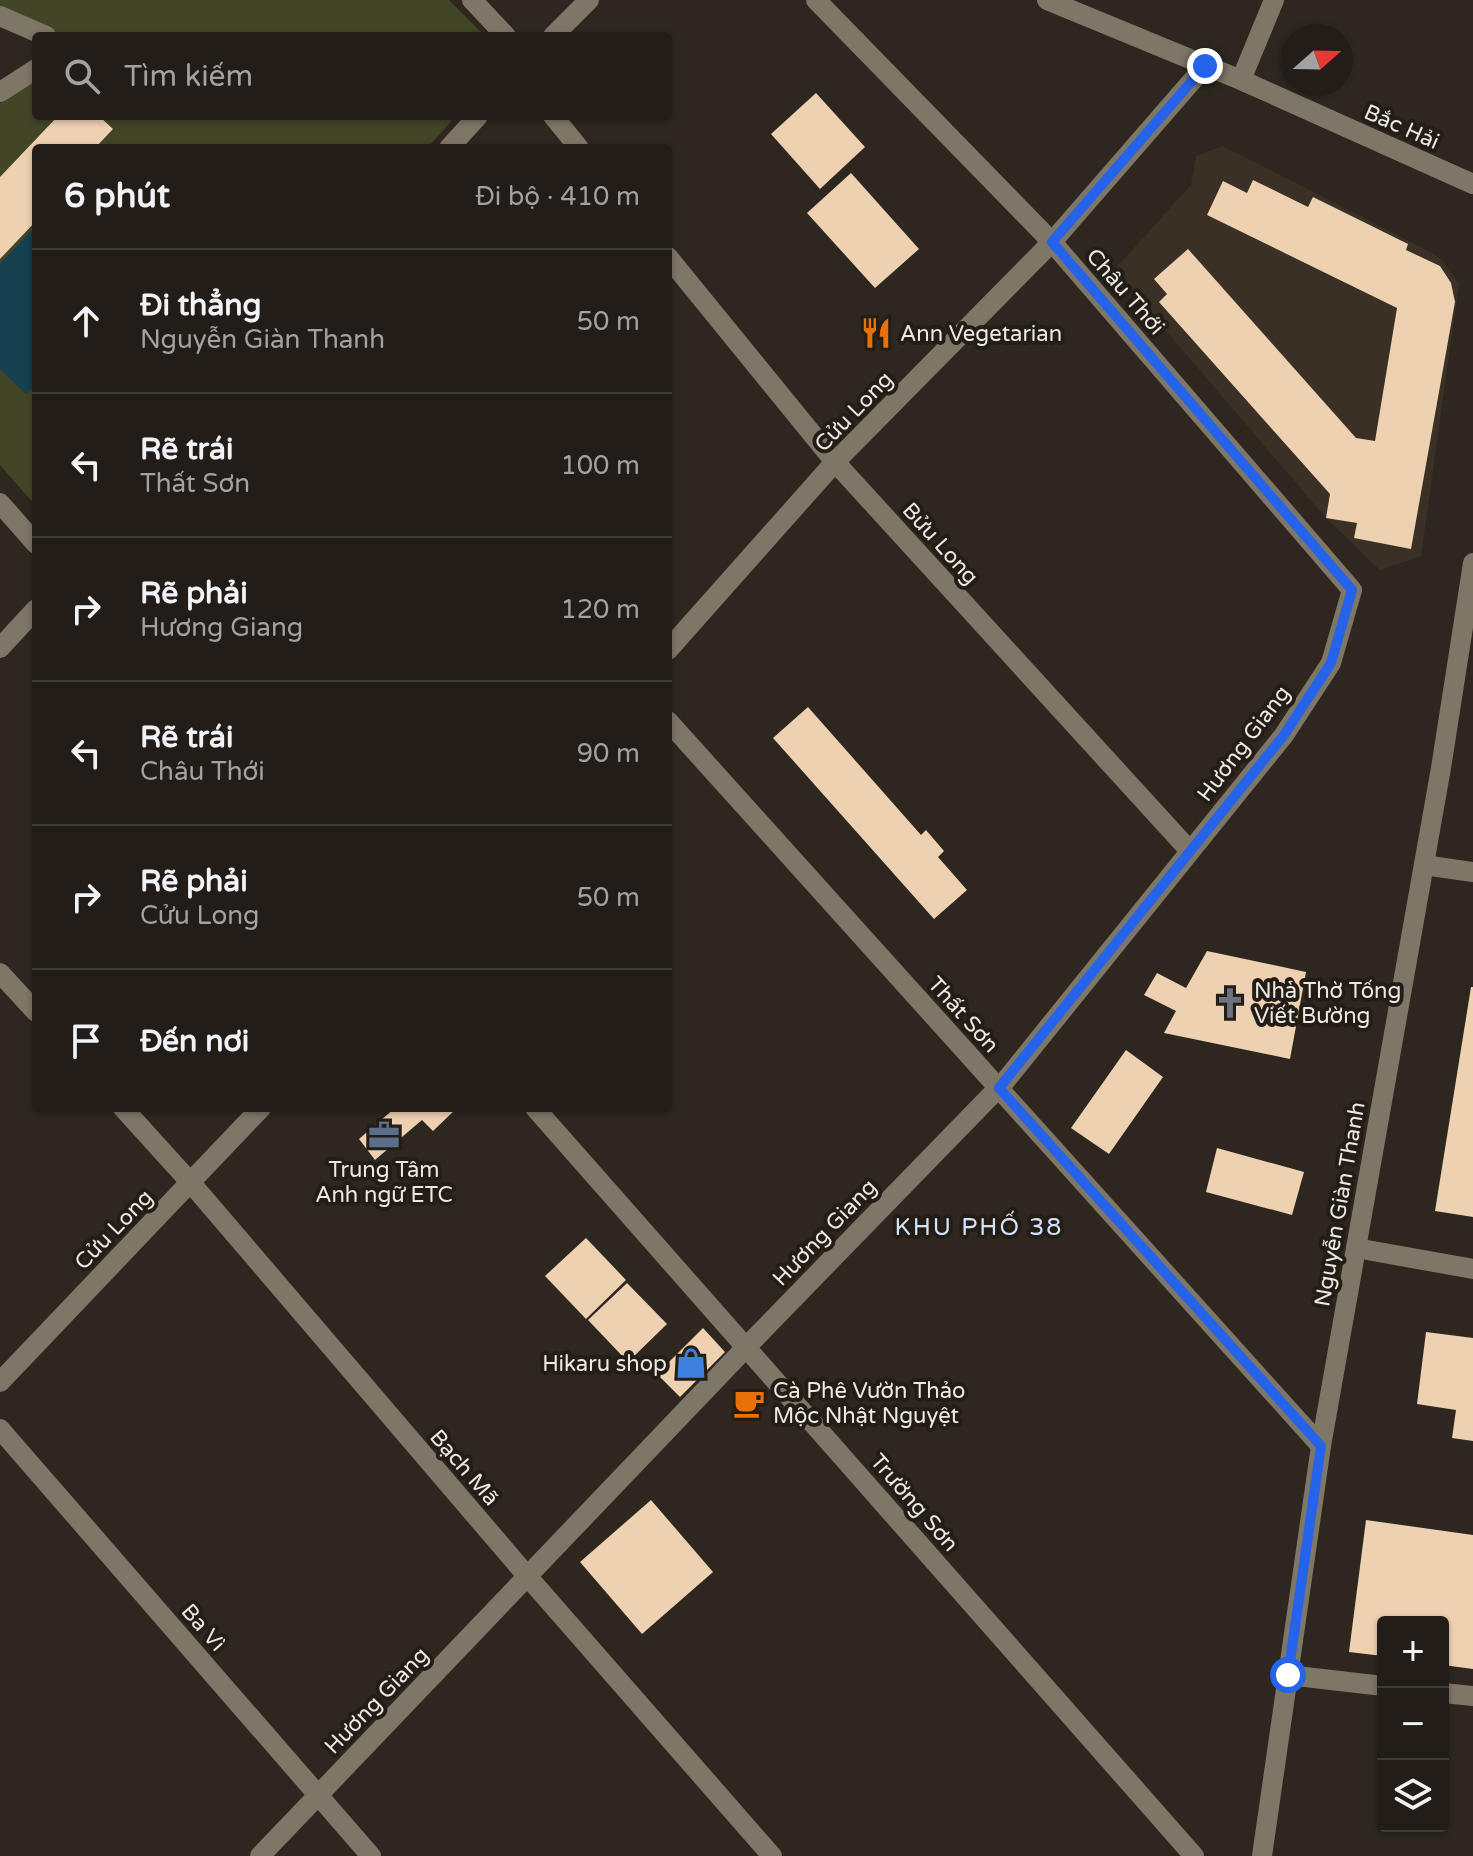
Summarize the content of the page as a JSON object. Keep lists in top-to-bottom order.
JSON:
{
  "streets": {
    "street": [
      "Bắc Hải",
      "Châu Thới",
      "Cửu Long",
      "Bửu Long",
      "Hương Giang",
      "Thất Sơn",
      "Nguyễn Giàn Thanh",
      "Bạch Mã",
      "Trường Sơn",
      "Ba Vì"
    ]
  },
  "crossings": [
    ["Bắc Hải", "Cửu Long"],
    ["Châu Thới", "Cửu Long"],
    ["Châu Thới", "Hương Giang"],
    ["Cửu Long", "Bửu Long"],
    ["Cửu Long", "Bạch Mã"],
    ["Bửu Long", "Hương Giang"],
    ["Hương Giang", "Thất Sơn"],
    ["Hương Giang", "Bạch Mã"],
    ["Hương Giang", "Trường Sơn"],
    ["Hương Giang", "Ba Vì"],
    ["Thất Sơn", "Nguyễn Giàn Thanh"]
  ],
  "districts": ["KHU PHỐ 38"],
  "places": {
    "restaurant": ["Ann Vegetarian"],
    "church": ["Nhà Thờ Tống Viết Bường"],
    "office": ["Trung Tâm Anh ngữ ETC"],
    "shop": ["Hikaru shop"],
    "cafe": ["Cà Phê Vườn Thảo Mộc Nhật Nguyệt"]
  },
  "north": "right",
  "page": {
    "search": "Tìm kiếm",
    "heading": ["6 phút", "Đi bộ · 410 m"],
    "list": [
      ["Đi thẳng", "Nguyễn Giàn Thanh", "50 m"],
      ["Rẽ trái", "Thất Sơn", "100 m"],
      ["Rẽ phải", "Hương Giang", "120 m"],
      ["Rẽ trái", "Châu Thới", "90 m"],
      ["Rẽ phải", "Cửu Long", "50 m"],
      "Đến nơi"
    ],
    "map_buttons": ["+", "−"]
  }
}
